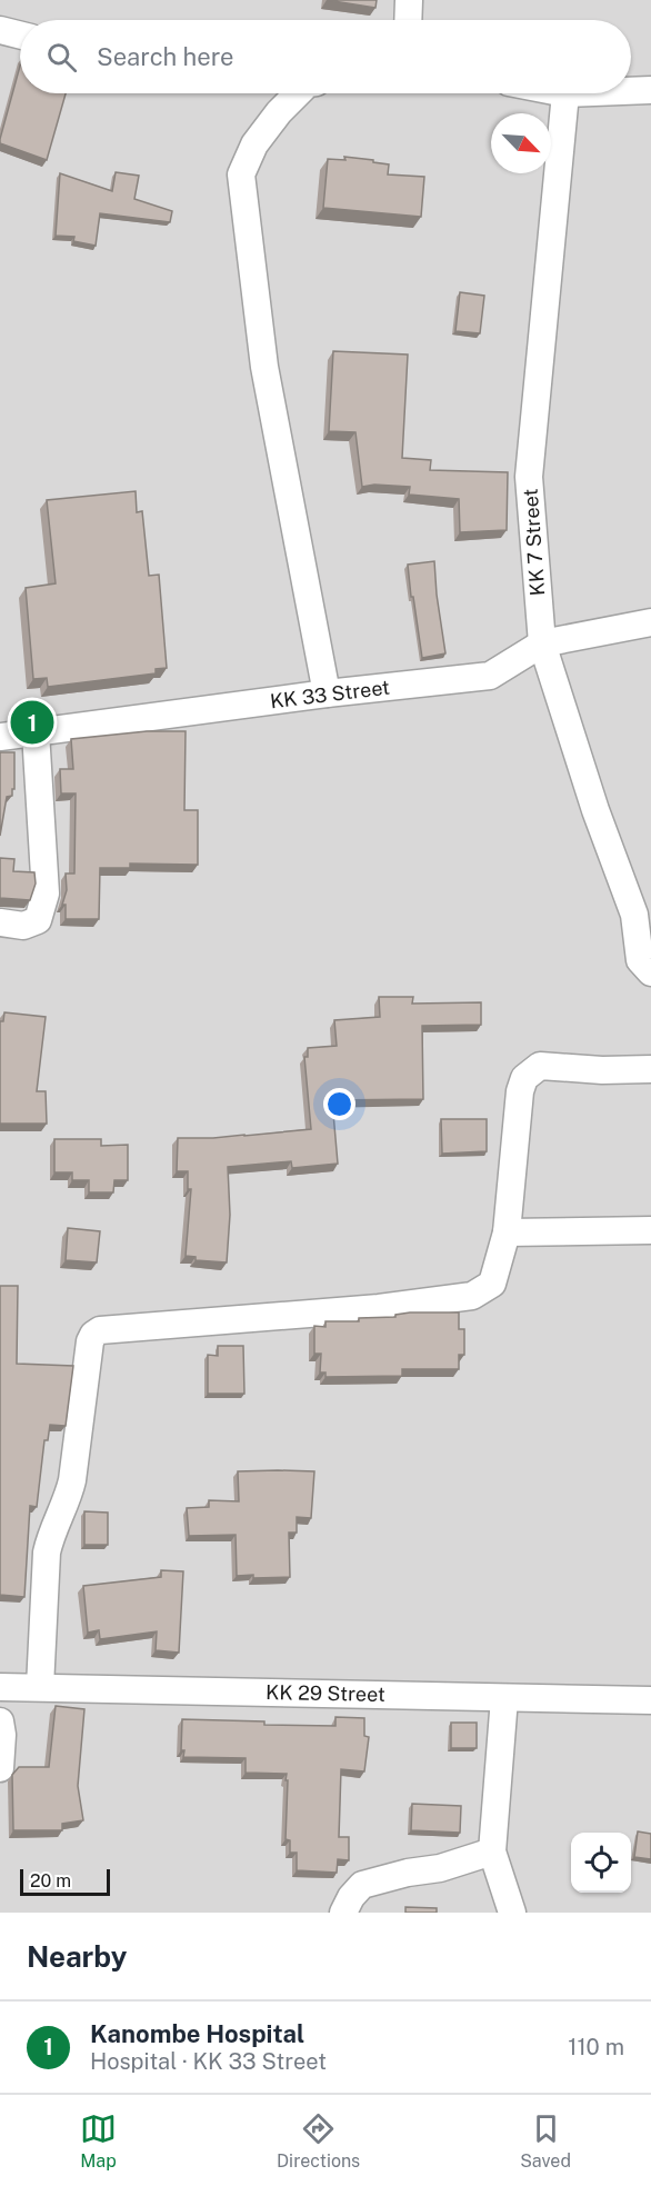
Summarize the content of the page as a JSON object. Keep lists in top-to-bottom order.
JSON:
{
  "streets": {
    "street": ["KK 7 Street", "KK 33 Street", "KK 29 Street"]
  },
  "crossings": [
    ["KK 7 Street", "KK 33 Street"]
  ],
  "scale_bar": "20 m",
  "north": "bottom right",
  "page": {
    "search": "Search here",
    "pins": "1",
    "scale": "20 m",
    "heading": "Nearby",
    "list": [
      {
        "mark": "1",
        "name": "Kanombe Hospital",
        "note": "Hospital · KK 33 Street",
        "value": "110 m"
      }
    ],
    "nav": ["Map", "Directions", "Saved"]
  }
}
